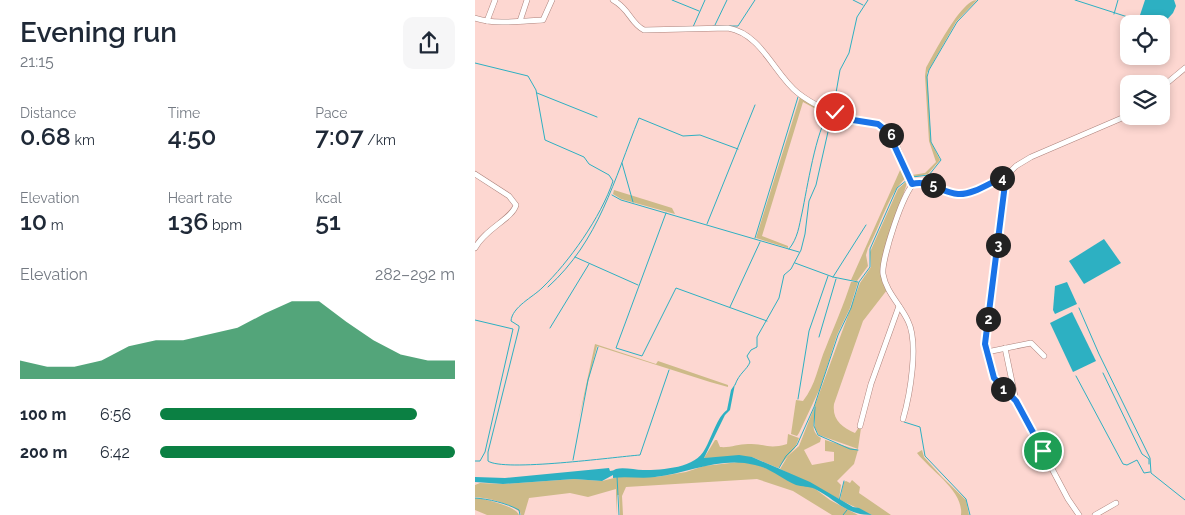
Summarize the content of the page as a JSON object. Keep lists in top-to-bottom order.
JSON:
{
  "page": {
    "heading": ["Evening run", "21:15"],
    "stats": [
      ["Distance", "0.68 km"],
      ["Time", "4:50"],
      ["Pace", "7:07 /km"],
      ["Elevation", "10 m"],
      ["Heart rate", "136 bpm"],
      ["kcal", "51"]
    ],
    "pins": [
      "6",
      "4",
      "5",
      "3",
      "2",
      "1"
    ],
    "chart": ["Elevation", "282–292 m"],
    "list": [
      {
        "name": "100 m",
        "note": "6:56"
      },
      {
        "name": "200 m",
        "note": "6:42"
      }
    ]
  }
}
